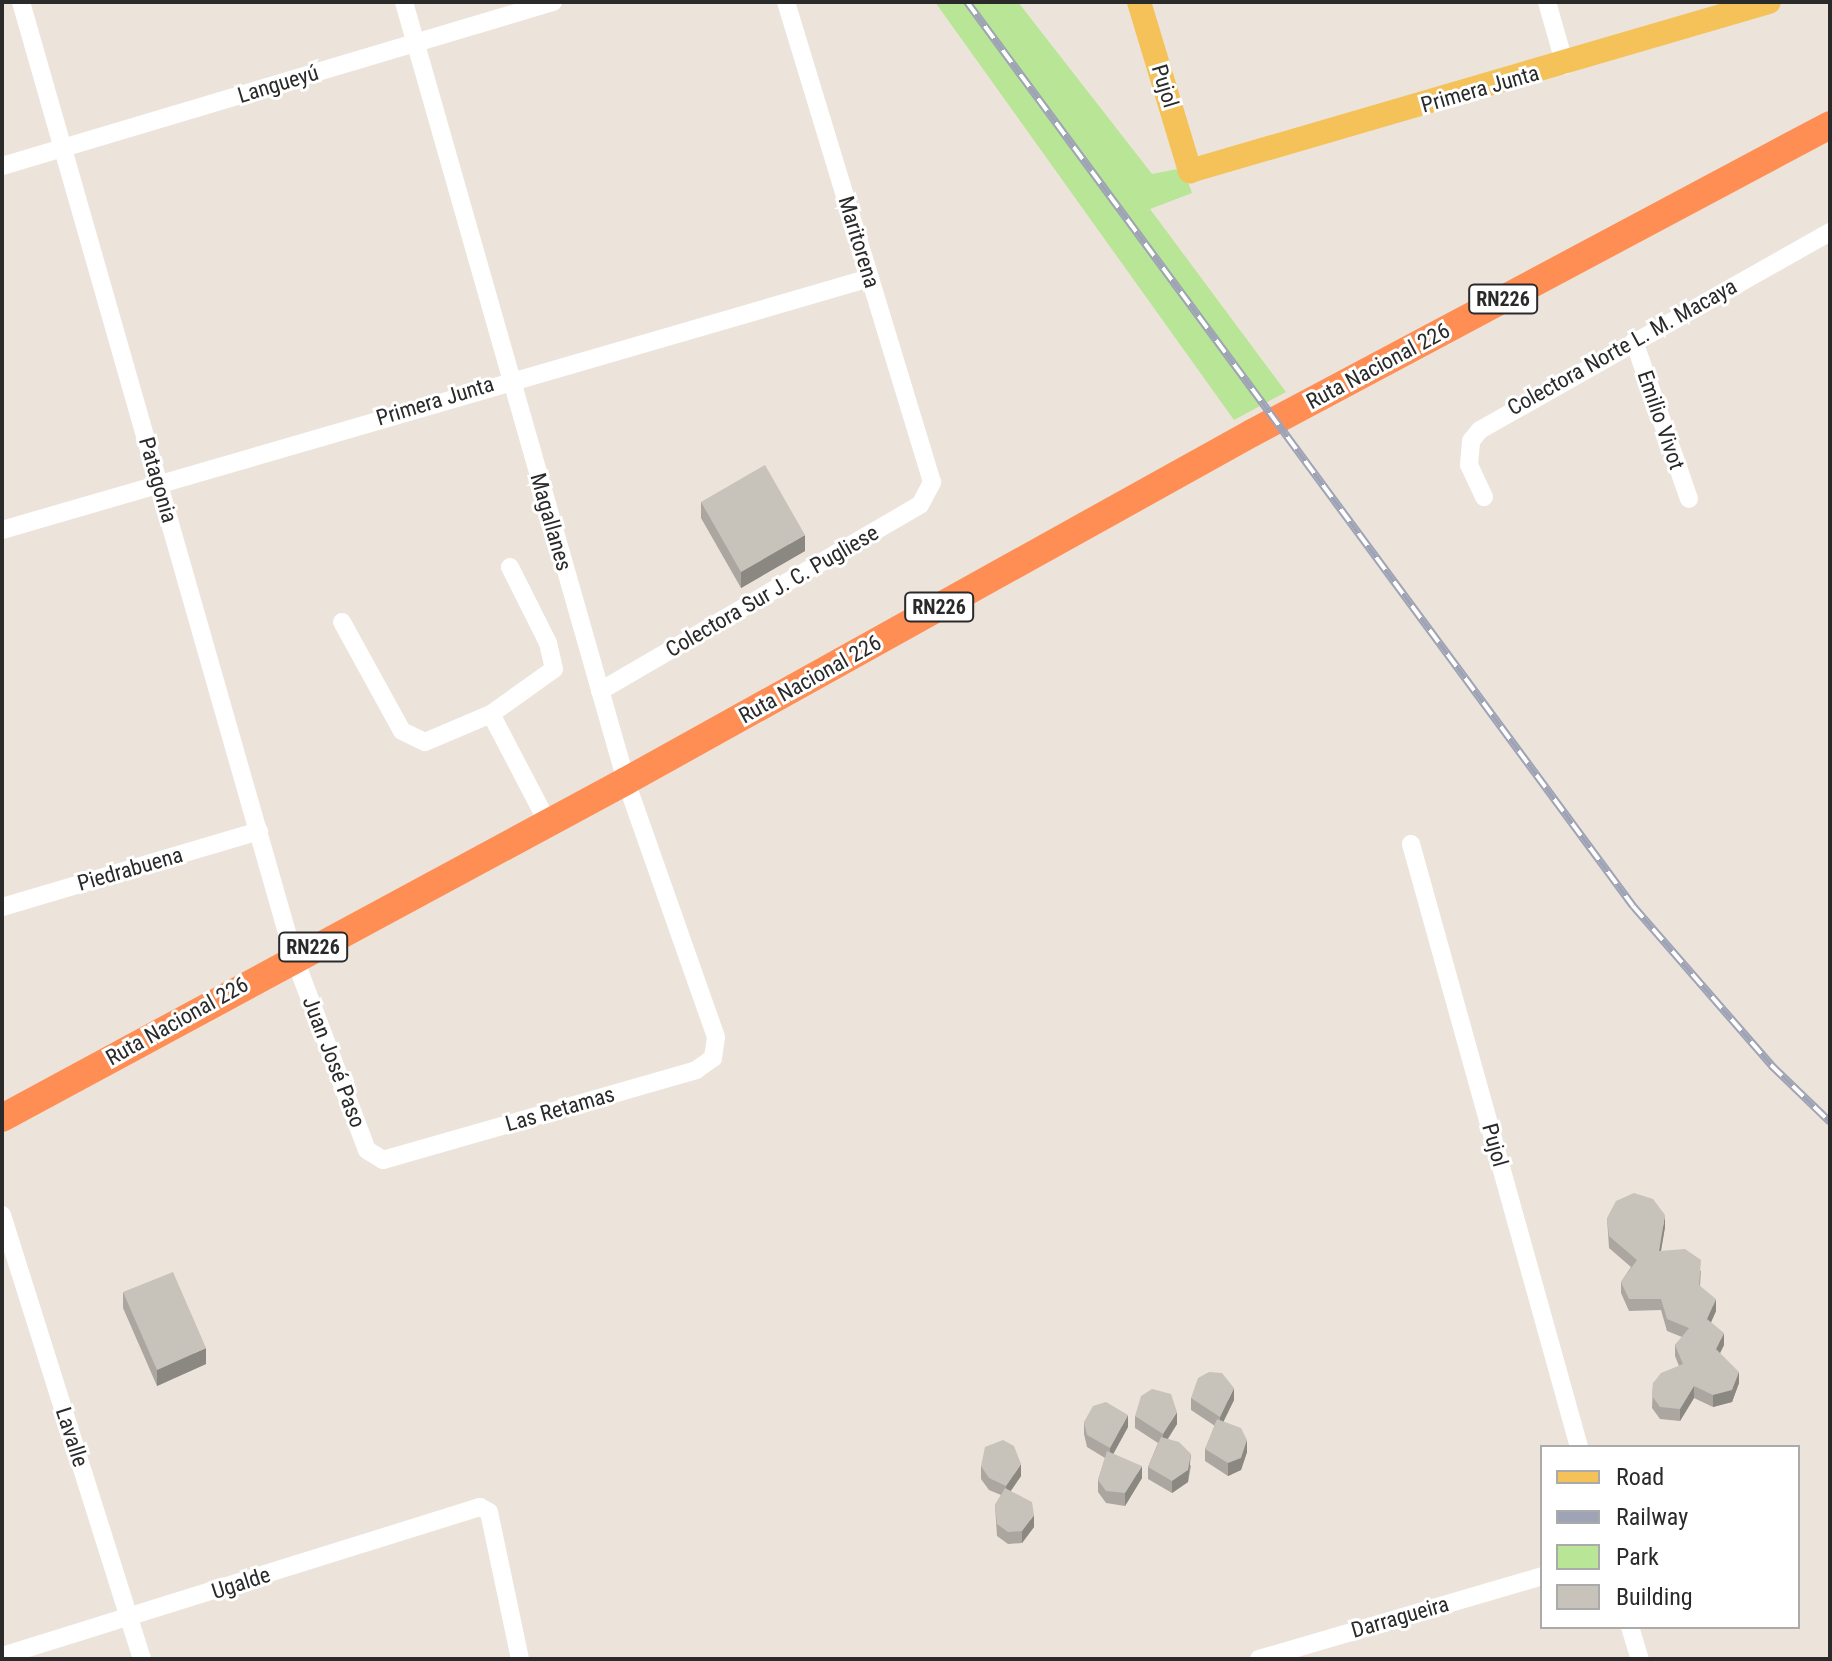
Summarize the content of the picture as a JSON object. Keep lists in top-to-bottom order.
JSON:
{
  "streets": {
    "highway": ["RN226", "Ruta Nacional 226"],
    "main road": ["Pujol", "Primera Junta"],
    "street": [
      "Langueyú",
      "Maritorena",
      "Colectora Norte L. M. Macaya",
      "Emilio Vivot",
      "Patagonia",
      "Magallanes",
      "Colectora Sur J. C. Pugliese",
      "Piedrabuena",
      "Juan José Paso",
      "Las Retamas",
      "Lavalle",
      "Ugalde",
      "Darragueira"
    ]
  },
  "crossings": [
    ["Langueyú", "Patagonia"],
    ["Langueyú", "Magallanes"],
    ["Pujol", "Primera Junta"],
    ["Primera Junta", "Maritorena"],
    ["Primera Junta", "Patagonia"],
    ["Primera Junta", "Magallanes"],
    ["Maritorena", "Colectora Sur J. C. Pugliese"],
    ["Colectora Norte L. M. Macaya", "Emilio Vivot"],
    ["Ruta Nacional 226", "Patagonia"],
    ["Ruta Nacional 226", "Magallanes"],
    ["Ruta Nacional 226", "Juan José Paso"],
    ["Patagonia", "Piedrabuena"],
    ["Patagonia", "Juan José Paso"],
    ["Magallanes", "Colectora Sur J. C. Pugliese"],
    ["Magallanes", "Las Retamas"],
    ["Juan José Paso", "Las Retamas"],
    ["Lavalle", "Ugalde"]
  ],
  "legend": [
    "Road",
    "Railway",
    "Park",
    "Building"
  ]
}
